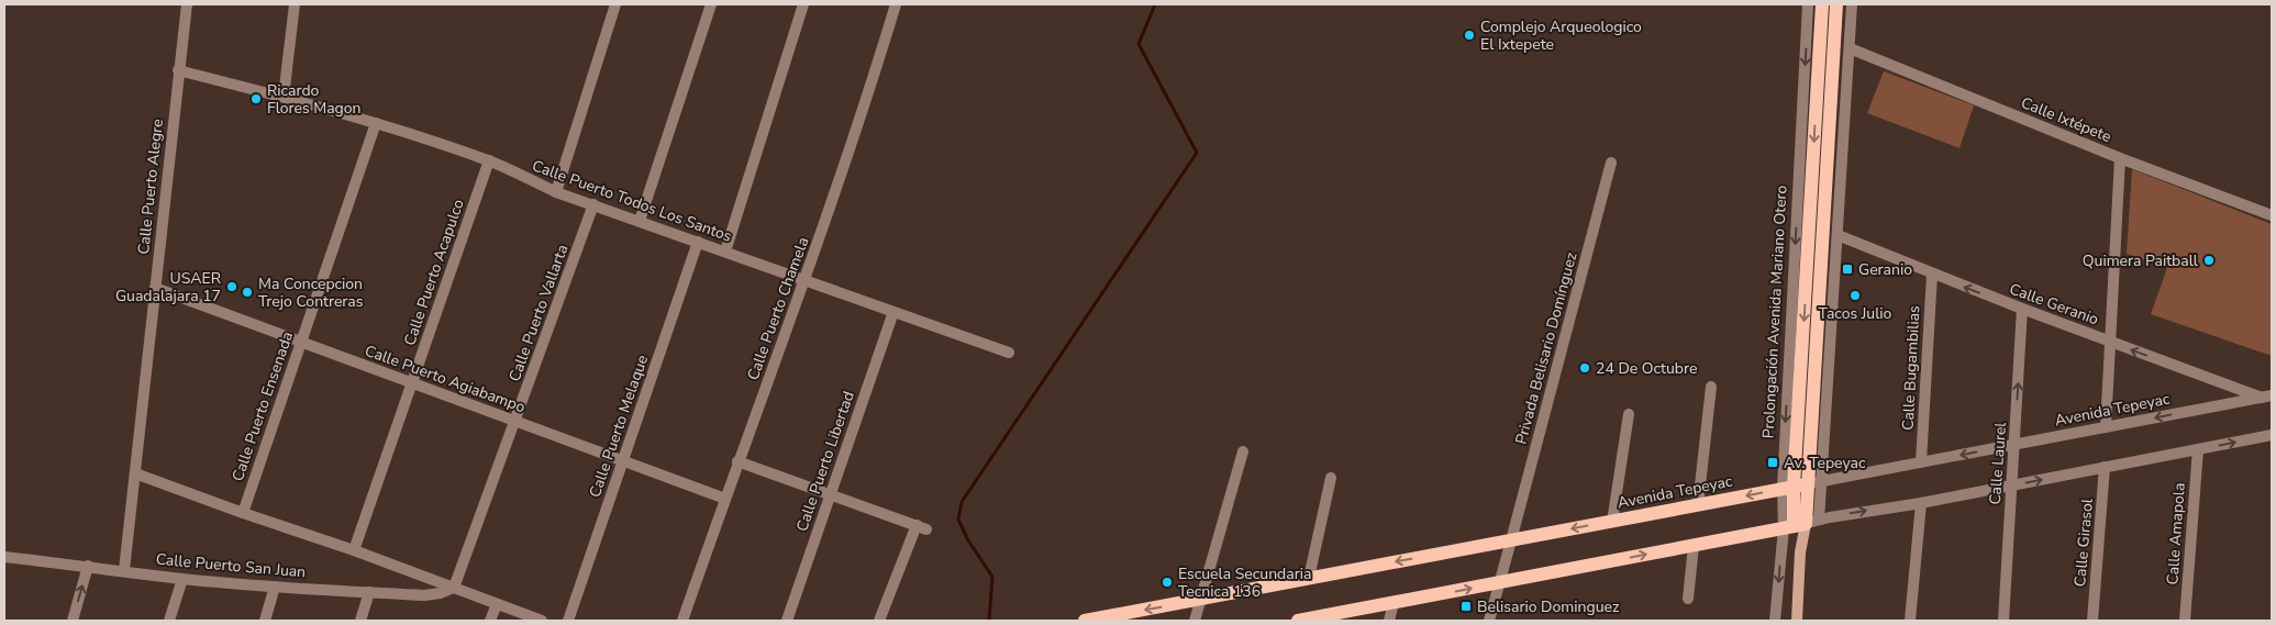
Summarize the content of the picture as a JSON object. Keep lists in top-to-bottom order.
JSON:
{
  "streets": {
    "main road": ["Prolongación Avenida Mariano Otero", "Avenida Tepeyac"],
    "street": [
      "Calle Ixtépete",
      "Calle Puerto Alegre",
      "Calle Puerto Todos Los Santos",
      "Calle Puerto Acapulco",
      "Calle Geranio",
      "Calle Puerto Chamela",
      "Calle Puerto Vallarta",
      "Privada Belisario Domínguez",
      "Calle Bugambilias",
      "Calle Puerto Agiabampo",
      "Calle Puerto Ensenada",
      "Calle Puerto Melaque",
      "Calle Puerto Libertad",
      "Calle Laurel",
      "Calle Amapola",
      "Calle Girasol",
      "Calle Puerto San Juan"
    ]
  },
  "crossings": [
    ["Calle Ixtépete", "Prolongación Avenida Mariano Otero"],
    ["Calle Puerto Alegre", "Calle Puerto Todos Los Santos"],
    ["Calle Puerto Alegre", "Calle Puerto Agiabampo"],
    ["Calle Puerto Alegre", "Calle Puerto San Juan"],
    ["Calle Puerto Todos Los Santos", "Calle Puerto Acapulco"],
    ["Calle Puerto Todos Los Santos", "Calle Puerto Chamela"],
    ["Calle Puerto Todos Los Santos", "Calle Puerto Vallarta"],
    ["Calle Puerto Todos Los Santos", "Calle Puerto Ensenada"],
    ["Calle Puerto Todos Los Santos", "Calle Puerto Melaque"],
    ["Calle Puerto Todos Los Santos", "Calle Puerto Libertad"],
    ["Calle Puerto Acapulco", "Calle Puerto Agiabampo"],
    ["Calle Geranio", "Prolongación Avenida Mariano Otero"],
    ["Calle Geranio", "Calle Bugambilias"],
    ["Calle Geranio", "Avenida Tepeyac"],
    ["Calle Geranio", "Calle Laurel"],
    ["Calle Puerto Chamela", "Calle Puerto Agiabampo"],
    ["Prolongación Avenida Mariano Otero", "Avenida Tepeyac"],
    ["Calle Puerto Vallarta", "Calle Puerto Agiabampo"],
    ["Calle Puerto Vallarta", "Calle Puerto San Juan"],
    ["Privada Belisario Domínguez", "Avenida Tepeyac"],
    ["Calle Bugambilias", "Avenida Tepeyac"],
    ["Calle Puerto Agiabampo", "Calle Puerto Ensenada"],
    ["Calle Puerto Agiabampo", "Calle Puerto Melaque"],
    ["Avenida Tepeyac", "Calle Laurel"]
  ],
  "one_way": ["Calle Geranio"],
  "places": {
    "other": [
      "Complejo Arqueologico El Ixtepete",
      "Ricardo Flores Magon",
      "Quimera Paitball",
      "USAER Guadalajara 17",
      "Ma Concepcion Trejo Contreras",
      "Tacos Julio",
      "24 De Octubre",
      "Escuela Secundaria Tecnica 136"
    ],
    "transit": ["Geranio", "Av. Tepeyac", "Belisario Dominguez"]
  }
}
